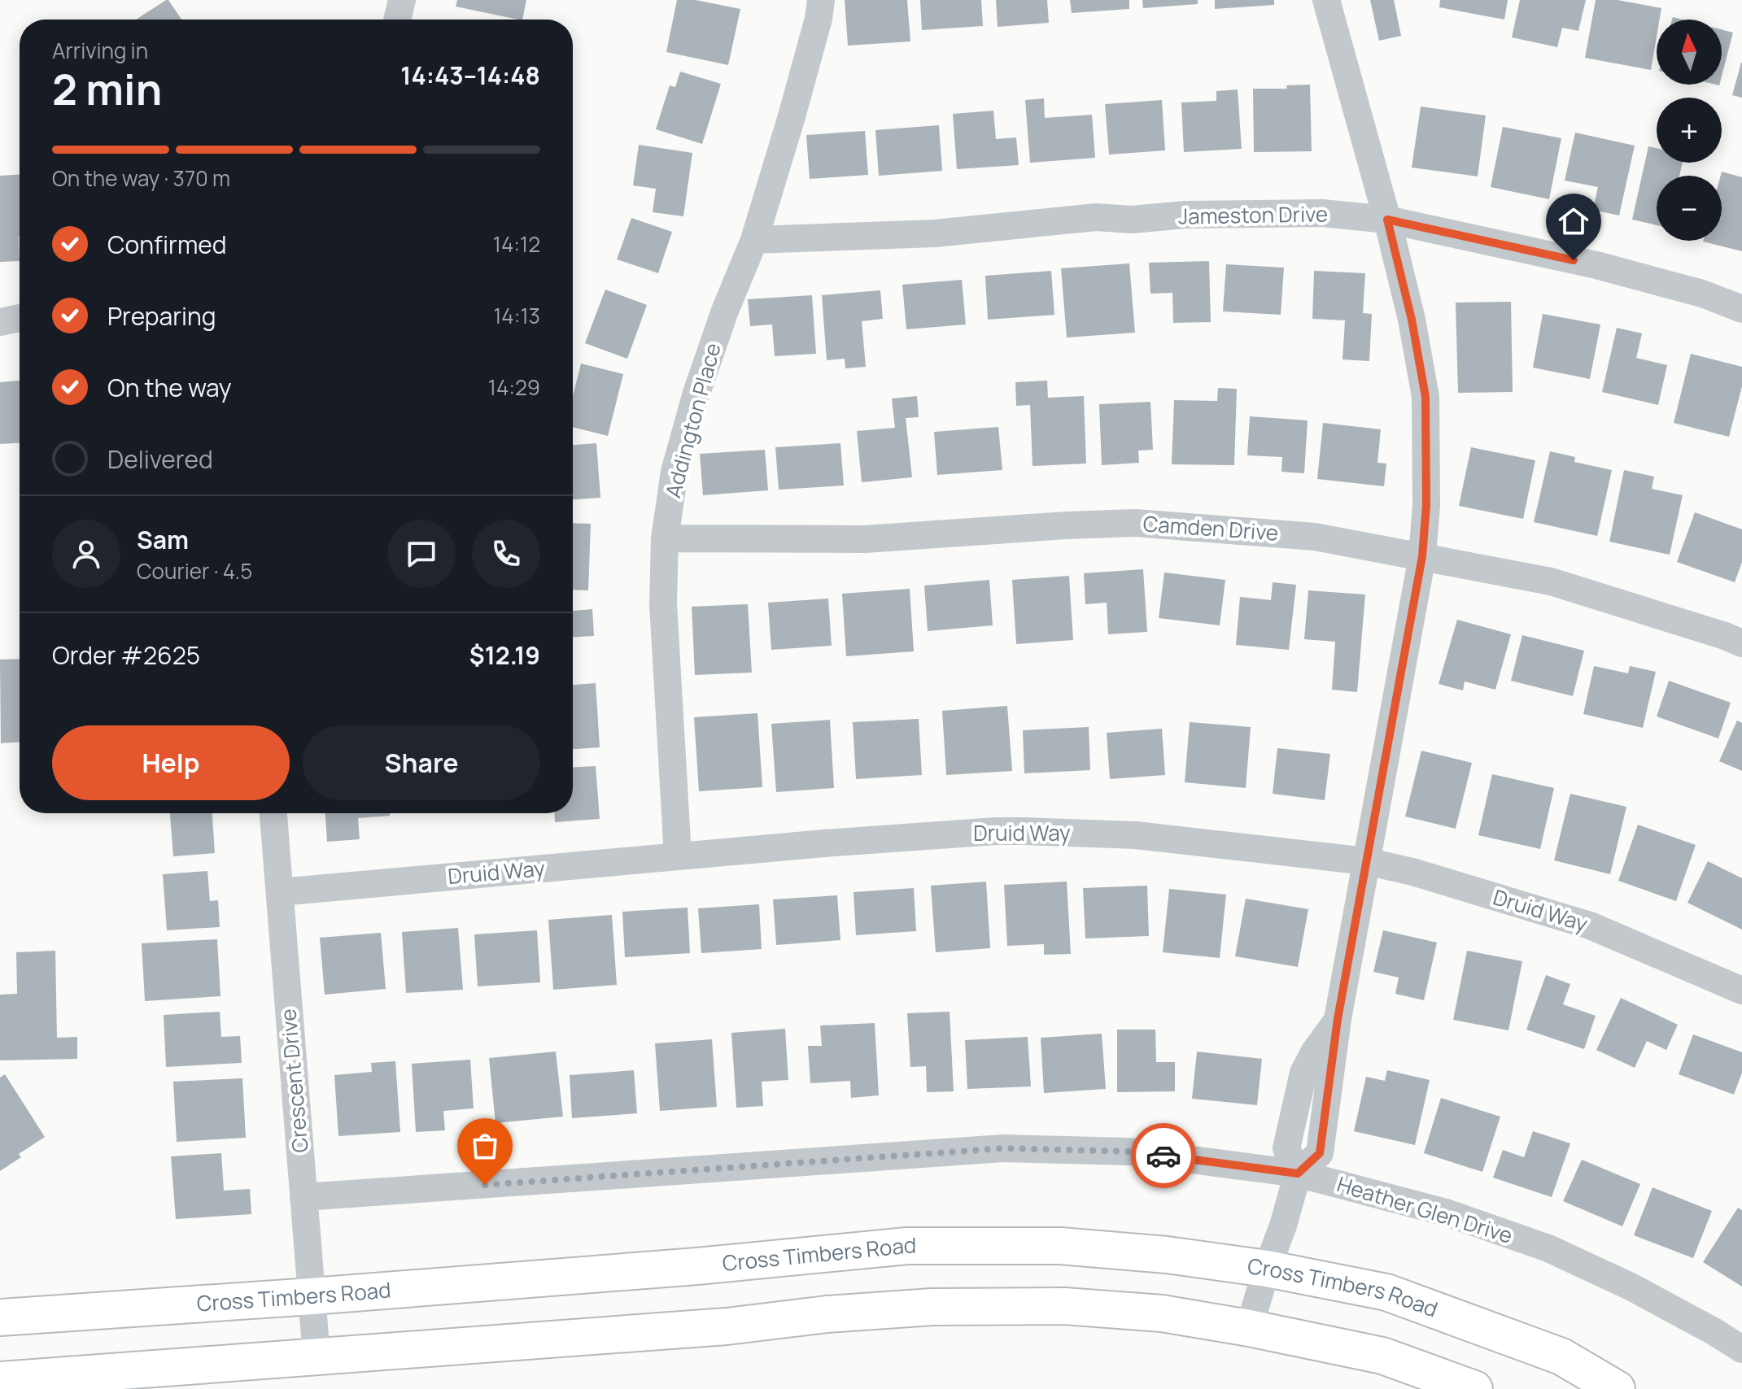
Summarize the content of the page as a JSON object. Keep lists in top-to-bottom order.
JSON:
{
  "streets": {
    "main road": ["Cross Timbers Road"],
    "street": [
      "Jameston Drive",
      "Addington Place",
      "Camden Drive",
      "Druid Way",
      "Crescent Drive",
      "Heather Glen Drive"
    ]
  },
  "crossings": [
    ["Jameston Drive", "Addington Place"],
    ["Addington Place", "Camden Drive"],
    ["Addington Place", "Druid Way"],
    ["Druid Way", "Crescent Drive"],
    ["Crescent Drive", "Heather Glen Drive"],
    ["Crescent Drive", "Cross Timbers Road"]
  ],
  "north": "top",
  "page": {
    "map_buttons": ["+", "−"],
    "heading": ["2 min", "Arriving in", "14:43–14:48"],
    "panel": [
      "Sam",
      "Courier · 4.5",
      "Order #2625",
      "$12.19"
    ],
    "bar": "On the way · 370 m",
    "list": [
      ["Confirmed", "14:12"],
      ["Preparing", "14:13"],
      ["On the way", "14:29"],
      "Delivered"
    ],
    "buttons": ["Help", "Share"]
  }
}
